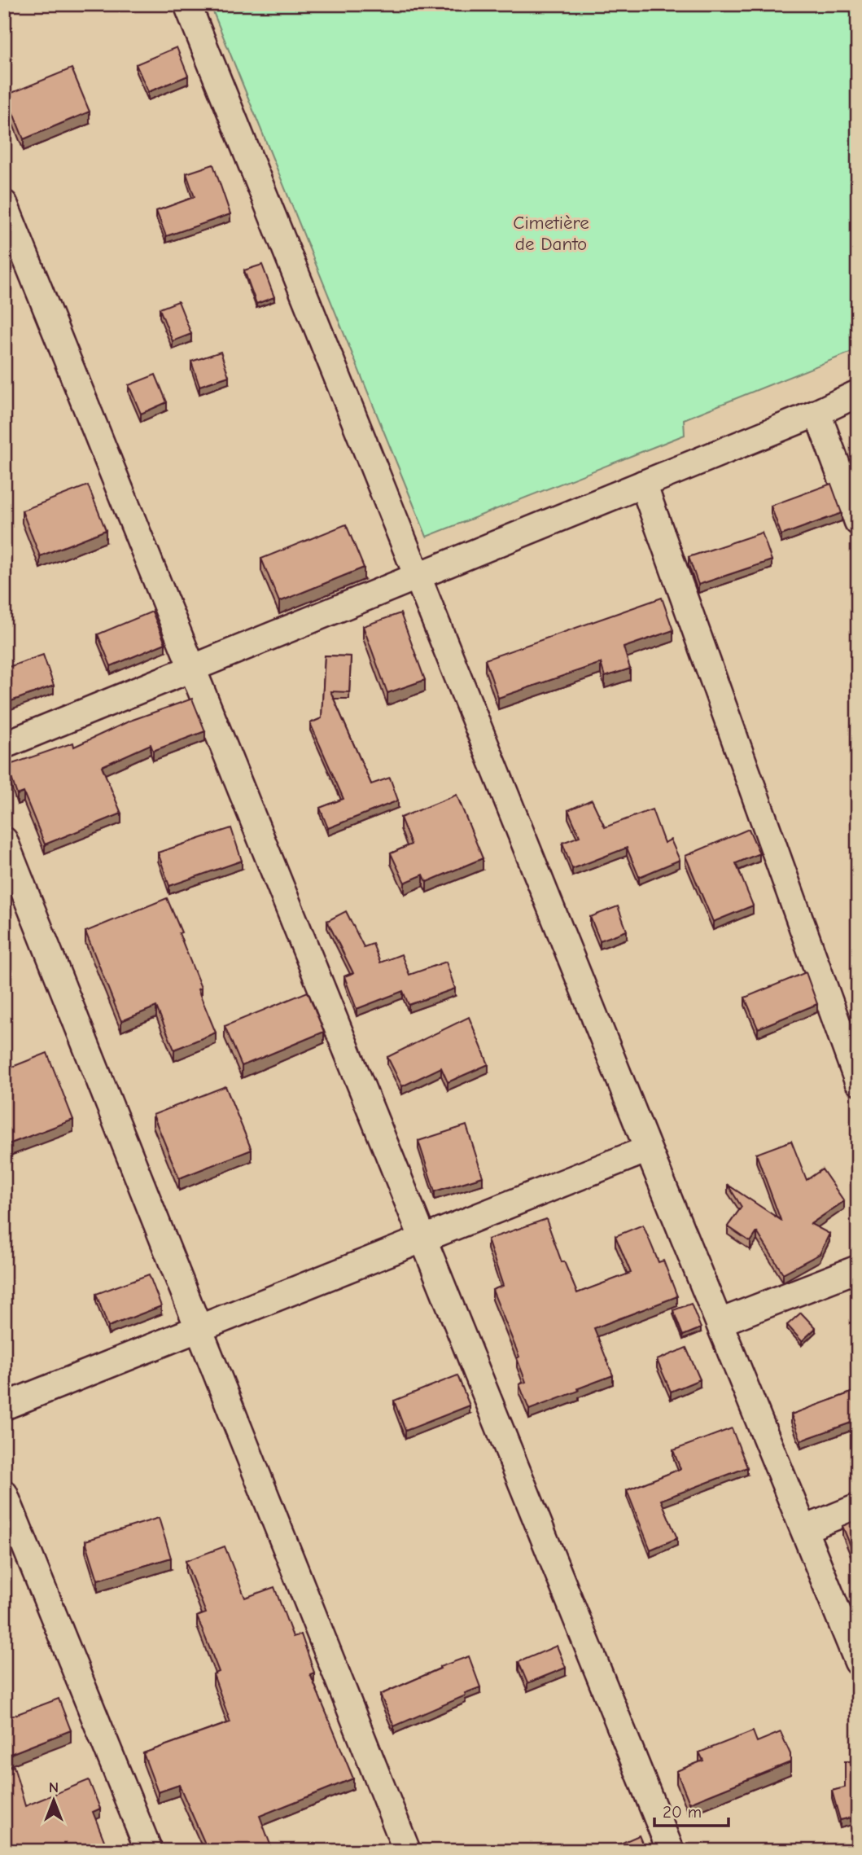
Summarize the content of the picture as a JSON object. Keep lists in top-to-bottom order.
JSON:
{
  "parks": ["Cimetière de Danto"],
  "scale_bar": "20 m",
  "north": "top"
}
